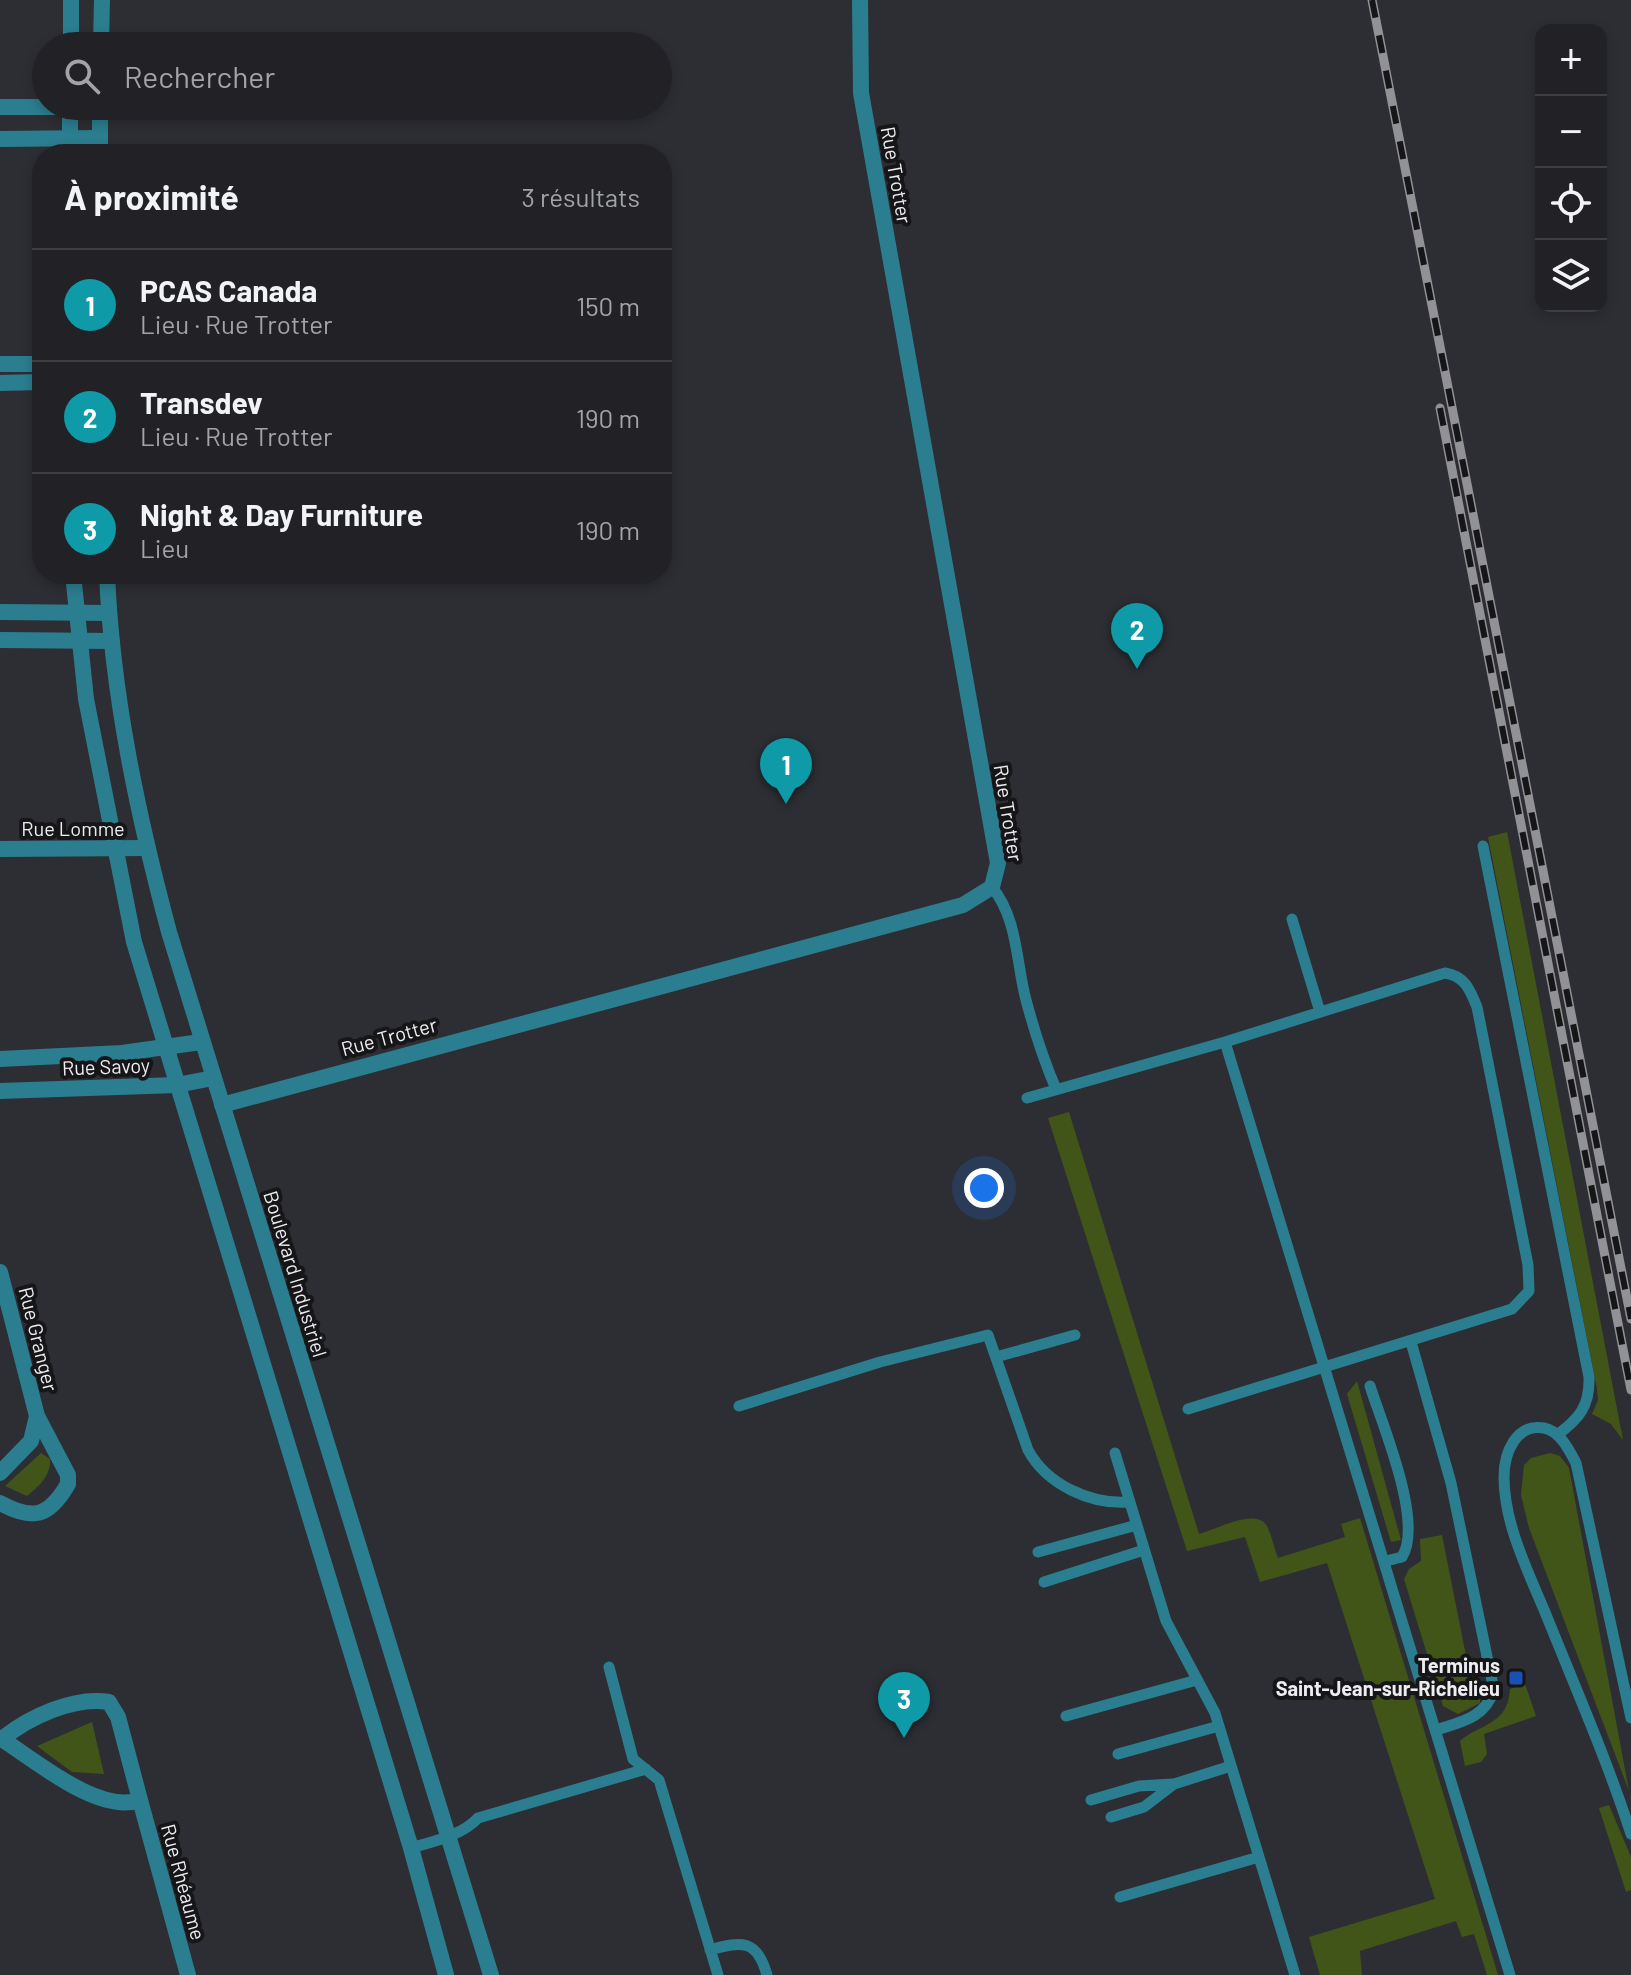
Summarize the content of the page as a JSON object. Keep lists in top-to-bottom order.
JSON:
{
  "streets": {
    "street": [
      "Rue Trotter",
      "Rue Lomme",
      "Rue Savoy",
      "Boulevard Industriel",
      "Rue Granger",
      "Rue Rhéaume"
    ]
  },
  "crossings": [
    ["Rue Trotter", "Boulevard Industriel"],
    ["Rue Lomme", "Boulevard Industriel"],
    ["Rue Savoy", "Boulevard Industriel"]
  ],
  "places": {
    "transit": ["Terminus Saint-Jean-sur-Richelieu"]
  },
  "page": {
    "map_buttons": ["+", "−"],
    "search": "Rechercher",
    "heading": ["À proximité", "3 résultats"],
    "list": [
      {
        "mark": "1",
        "name": "PCAS Canada",
        "note": "Lieu · Rue Trotter",
        "value": "150 m"
      },
      {
        "mark": "2",
        "name": "Transdev",
        "note": "Lieu · Rue Trotter",
        "value": "190 m"
      },
      {
        "mark": "3",
        "name": "Night & Day Furniture",
        "note": "Lieu",
        "value": "190 m"
      }
    ],
    "pins": ["2", "1", "3"]
  }
}
